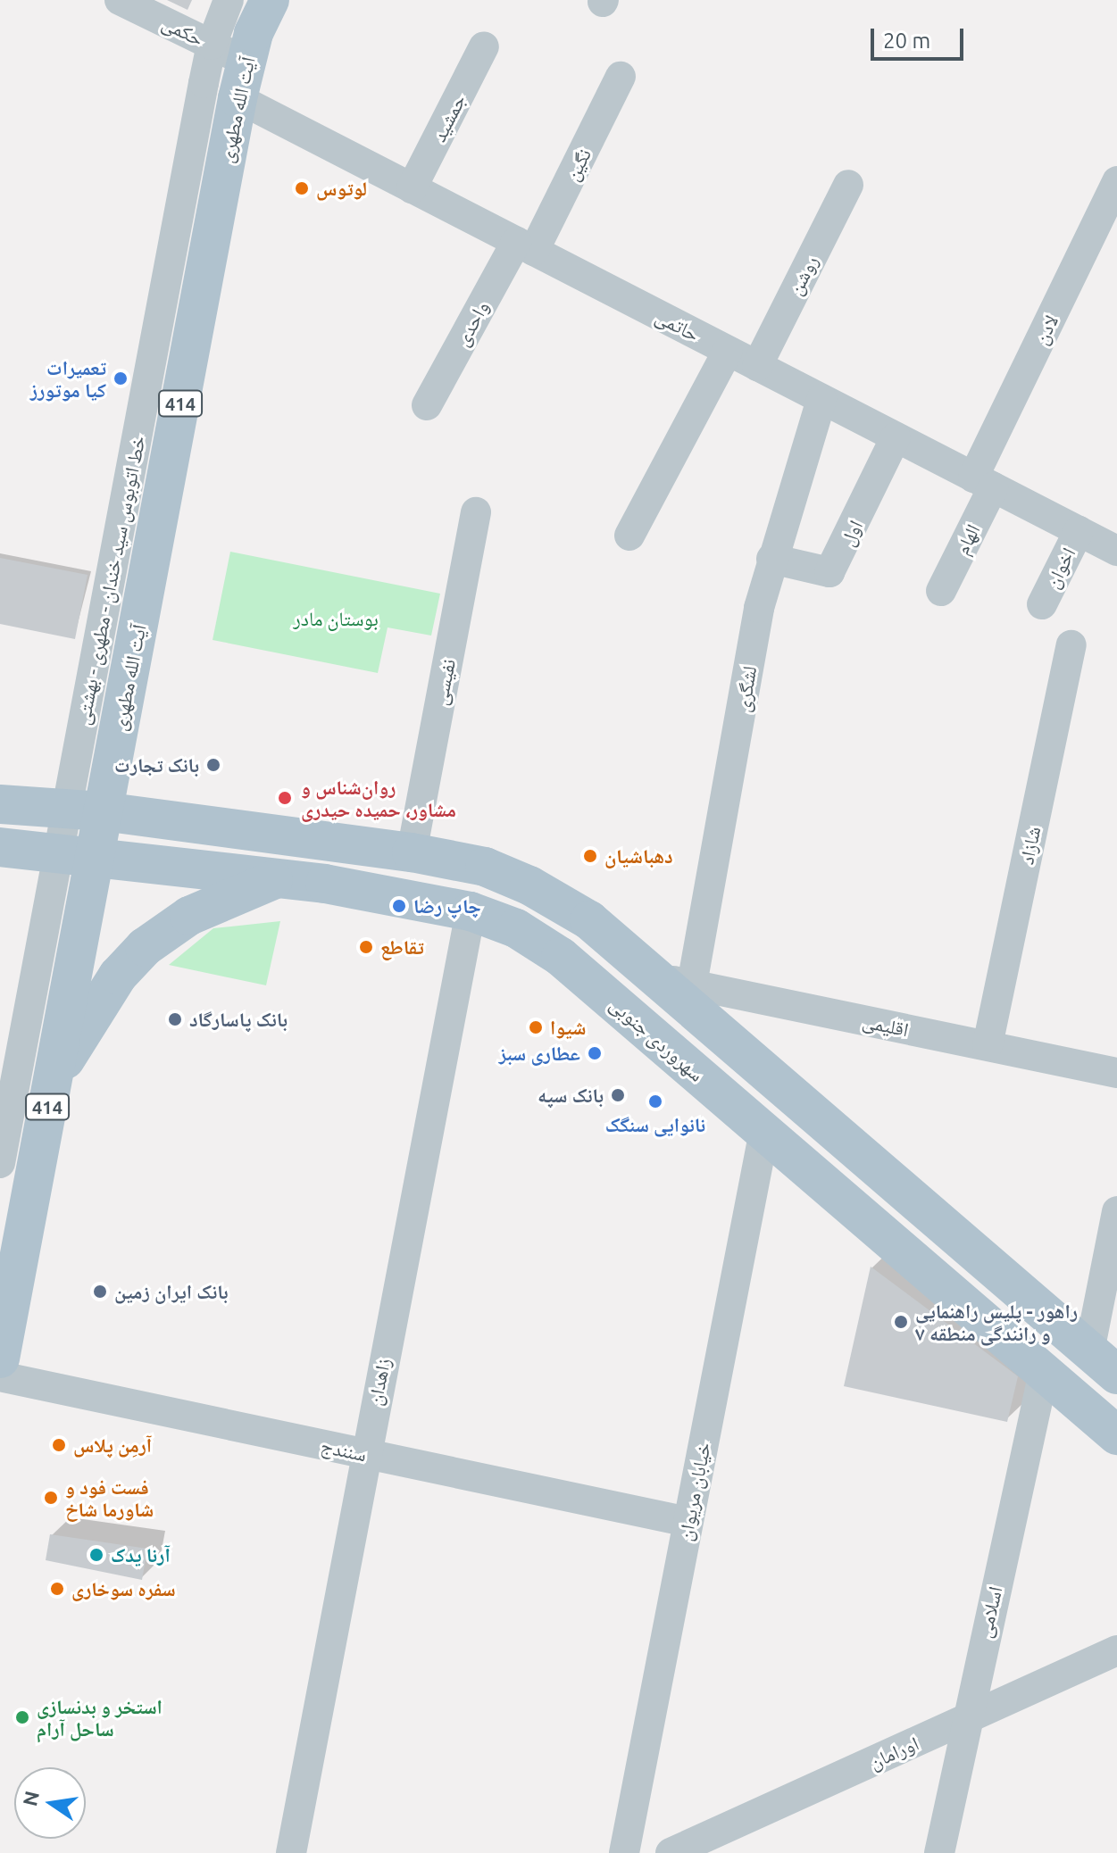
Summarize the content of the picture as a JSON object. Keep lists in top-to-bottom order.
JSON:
{
  "streets": {
    "main road": ["آیت الله مطهری", "414", "سهروردی جنوبی"],
    "street": [
      "حکمی",
      "جمشید",
      "نگین",
      "روشن",
      "واحدی",
      "حاتمی",
      "لادن",
      "اول",
      "الهام",
      "اخوان",
      "خط اتوبوس سید خندان - مطهری - بهشتی",
      "نفیسی",
      "لشگری",
      "شازاد",
      "اقلیمی",
      "زاهدان",
      "سنندج",
      "خیابان مریوان",
      "اسلامی",
      "اورامان"
    ]
  },
  "crossings": [
    ["حکمی", "آیت الله مطهری"],
    ["حکمی", "خط اتوبوس سید خندان - مطهری - بهشتی"],
    ["آیت الله مطهری", "حاتمی"],
    ["آیت الله مطهری", "خط اتوبوس سید خندان - مطهری - بهشتی"],
    ["آیت الله مطهری", "سهروردی جنوبی"],
    ["جمشید", "حاتمی"],
    ["نگین", "واحدی"],
    ["نگین", "حاتمی"],
    ["روشن", "حاتمی"],
    ["واحدی", "حاتمی"],
    ["حاتمی", "لادن"],
    ["حاتمی", "اول"],
    ["حاتمی", "الهام"],
    ["حاتمی", "اخوان"],
    ["حاتمی", "لشگری"],
    ["لادن", "الهام"],
    ["اول", "لشگری"],
    ["لشگری", "اقلیمی"],
    ["شازاد", "اقلیمی"],
    ["سهروردی جنوبی", "زاهدان"],
    ["سهروردی جنوبی", "خیابان مریوان"],
    ["سهروردی جنوبی", "اسلامی"],
    ["زاهدان", "سنندج"],
    ["سنندج", "خیابان مریوان"],
    ["اسلامی", "اورامان"]
  ],
  "parks": ["بوستان مادر"],
  "places": [
    "لوتوس",
    "تعمیرات کیا موتورز",
    "بانک تجارت",
    "روان‌شناس و مشاور، حمیده حیدری",
    "دهباشیان",
    "چاپ رضا",
    "تقاطع",
    "بانک پاسارگاد",
    "شیوا",
    "عطاری سبز",
    "بانک سپه",
    "نانوایی سنگک",
    "بانک ایران زمین",
    "راهور - پلیس راهنمایی و رانندگی منطقه ۷",
    "آرمِن پلاس",
    "فست فود و شاورما شاخ",
    "آرنا یدک",
    "سفره سوخاری",
    "استخر و بدنسازی ساحل آرام"
  ],
  "scale_bar": "20 m",
  "north": "left"
}
